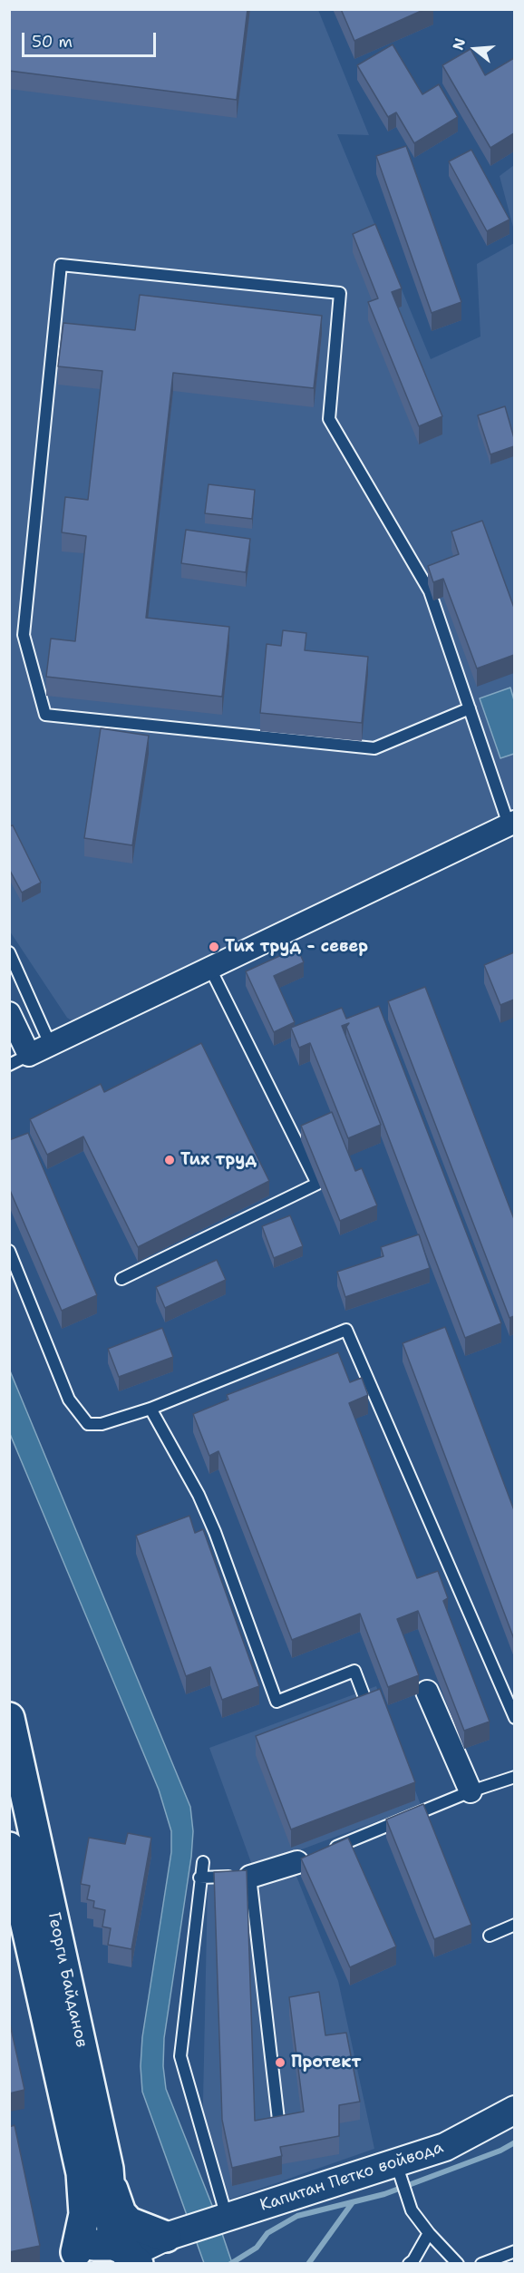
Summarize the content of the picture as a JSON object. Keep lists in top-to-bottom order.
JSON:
{
  "streets": {
    "main road": ["Георги Байданов"],
    "street": ["Капитан Петко войвода"]
  },
  "crossings": [
    ["Георги Байданов", "Капитан Петко войвода"]
  ],
  "places": ["Тих труд - север", "Тих труд", "Протект"],
  "scale_bar": "50 m",
  "north": "left"
}
